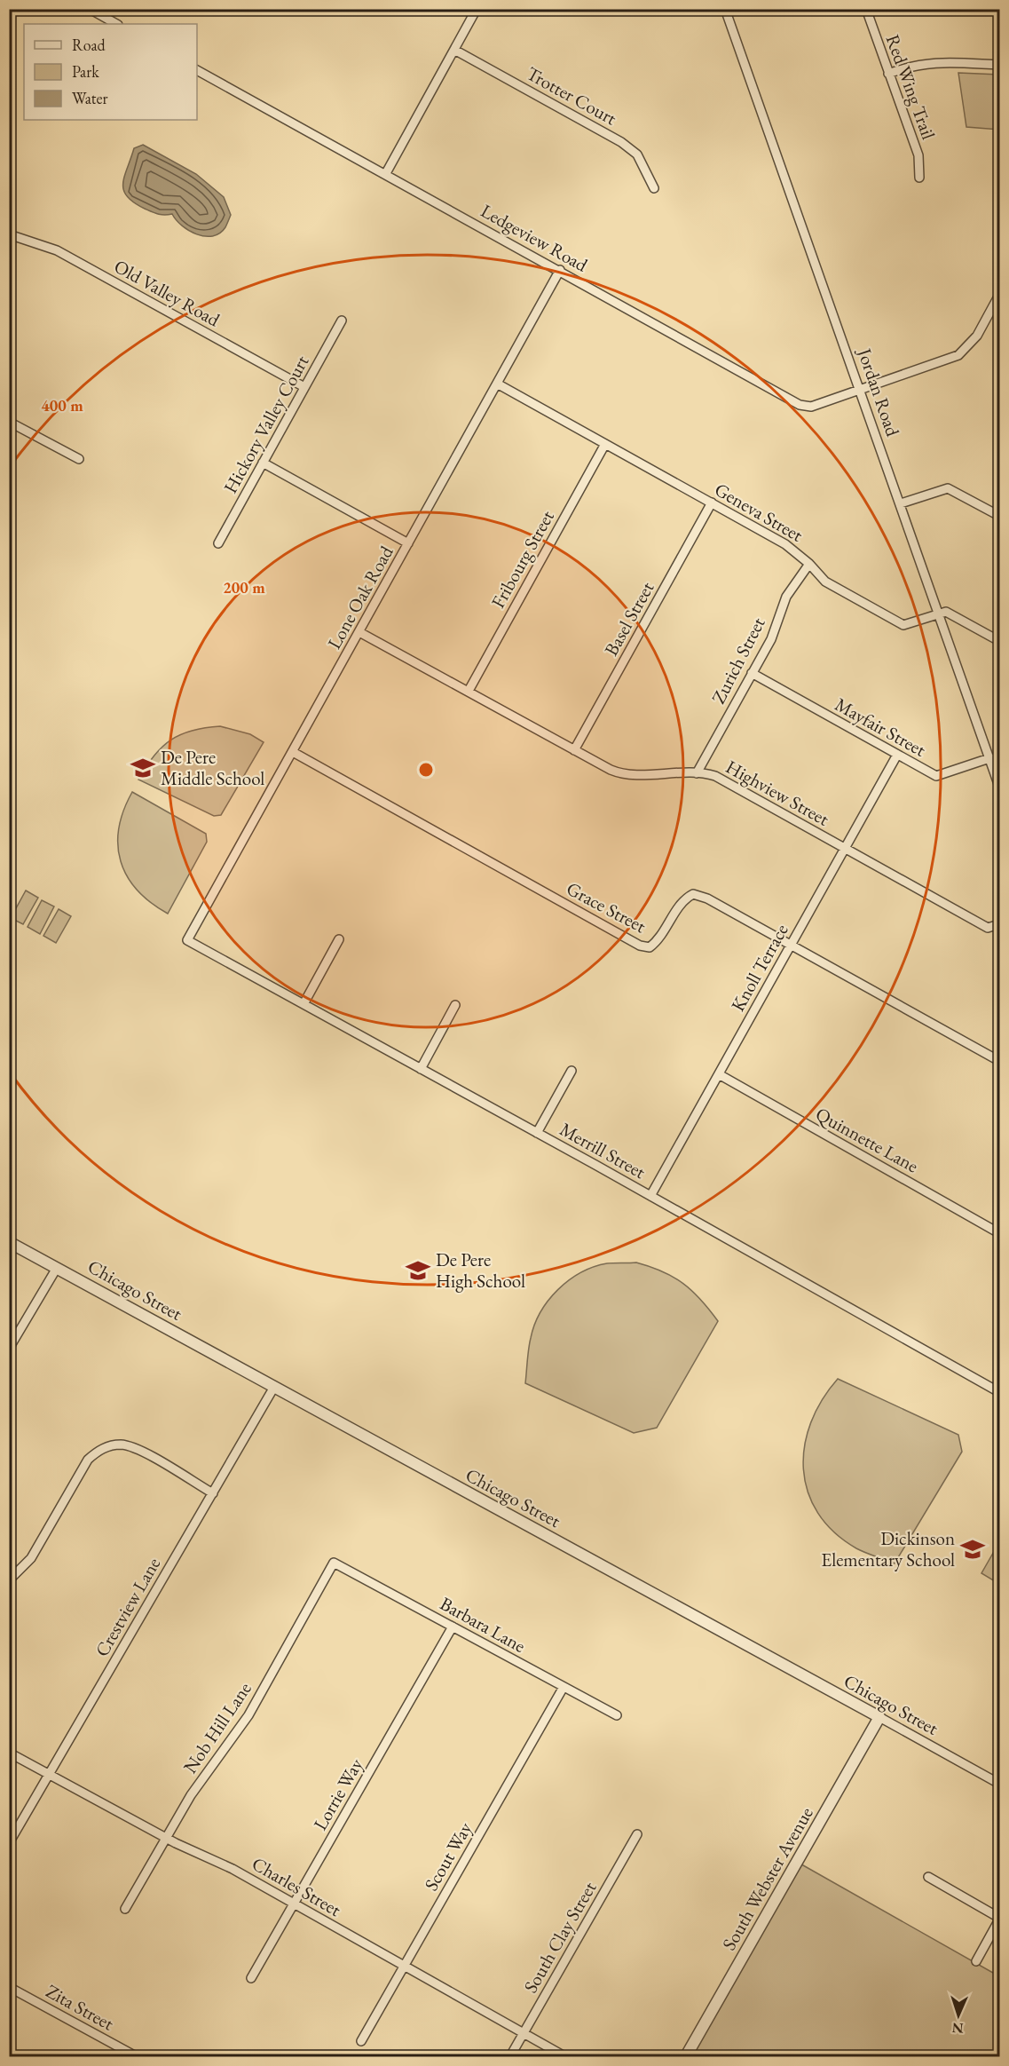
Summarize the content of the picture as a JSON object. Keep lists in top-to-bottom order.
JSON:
{
  "streets": {
    "street": [
      "Red Wing Trail",
      "Trotter Court",
      "Ledgeview Road",
      "Old Valley Road",
      "Jordan Road",
      "Hickory Valley Court",
      "Geneva Street",
      "Fribourg Street",
      "Lone Oak Road",
      "Basel Street",
      "Zurich Street",
      "Mayfair Street",
      "Highview Street",
      "Grace Street",
      "Knoll Terrace",
      "Quinnette Lane",
      "Merrill Street",
      "Chicago Street",
      "Crestview Lane",
      "Barbara Lane",
      "Nob Hill Lane",
      "Lorrie Way",
      "Scout Way",
      "South Webster Avenue",
      "Charles Street",
      "South Clay Street",
      "Zita Street"
    ]
  },
  "crossings": [
    ["Ledgeview Road", "Jordan Road"],
    ["Ledgeview Road", "Lone Oak Road"],
    ["Old Valley Road", "Hickory Valley Court"],
    ["Jordan Road", "Geneva Street"],
    ["Jordan Road", "Mayfair Street"],
    ["Geneva Street", "Fribourg Street"],
    ["Geneva Street", "Lone Oak Road"],
    ["Geneva Street", "Basel Street"],
    ["Geneva Street", "Zurich Street"],
    ["Fribourg Street", "Highview Street"],
    ["Lone Oak Road", "Highview Street"],
    ["Lone Oak Road", "Grace Street"],
    ["Lone Oak Road", "Merrill Street"],
    ["Basel Street", "Highview Street"],
    ["Zurich Street", "Mayfair Street"],
    ["Zurich Street", "Highview Street"],
    ["Mayfair Street", "Knoll Terrace"],
    ["Highview Street", "Knoll Terrace"],
    ["Grace Street", "Knoll Terrace"],
    ["Knoll Terrace", "Quinnette Lane"],
    ["Knoll Terrace", "Merrill Street"],
    ["Chicago Street", "Crestview Lane"],
    ["Chicago Street", "South Webster Avenue"],
    ["Crestview Lane", "Charles Street"],
    ["Barbara Lane", "Nob Hill Lane"],
    ["Barbara Lane", "Lorrie Way"],
    ["Barbara Lane", "Scout Way"],
    ["Nob Hill Lane", "Charles Street"],
    ["Lorrie Way", "Charles Street"],
    ["Scout Way", "Charles Street"],
    ["Charles Street", "South Clay Street"]
  ],
  "places": {
    "school or university": ["De Pere Middle School", "De Pere High School", "Dickinson Elementary School"]
  },
  "legend": ["Road", "Park", "Water"],
  "north": "bottom",
  "rings": ["400 m", "200 m"]
}
